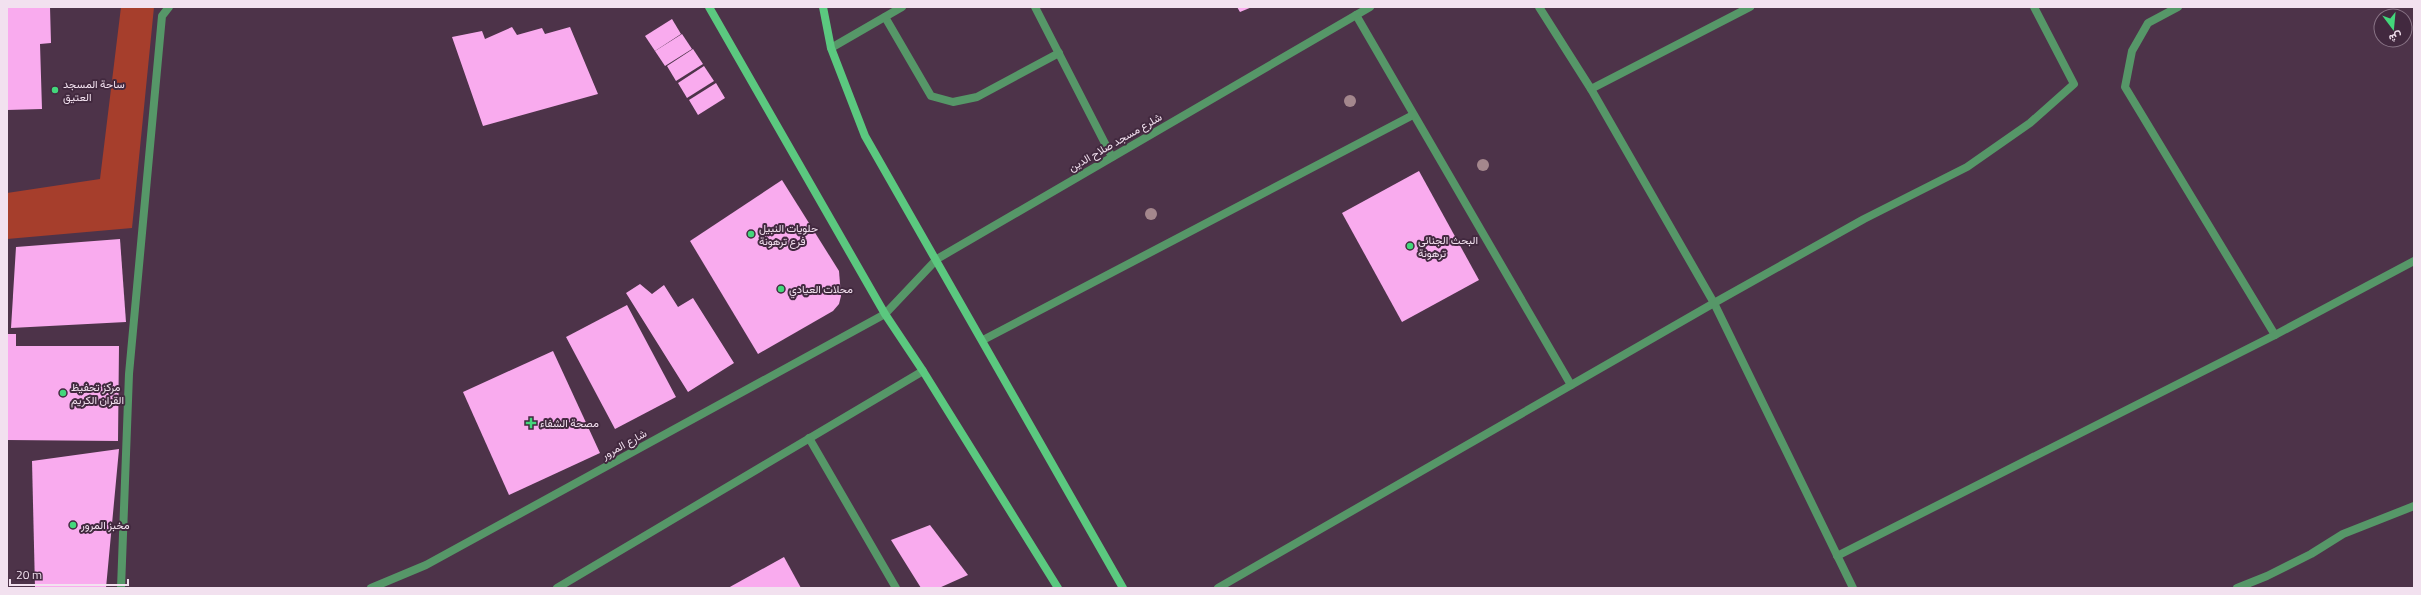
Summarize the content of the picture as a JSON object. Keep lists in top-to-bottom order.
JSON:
{
  "streets": {
    "street": ["شلرع مسجد صلاح الدين", "شارع المرور"]
  },
  "crossings": [
    ["شلرع مسجد صلاح الدين", "شارع المرور"]
  ],
  "places": {
    "other": [
      "ساحة المسجد العتيق",
      "حلويات النبيل فرع ترهونة",
      "البحث الجنائي ترهونة",
      "محلات العيادي",
      "مركز تحفيظ القران الكريم",
      "مخبز المرور"
    ],
    "health": ["مصحة الشفاء"]
  },
  "scale_bar": "20 m",
  "north": "bottom"
}
